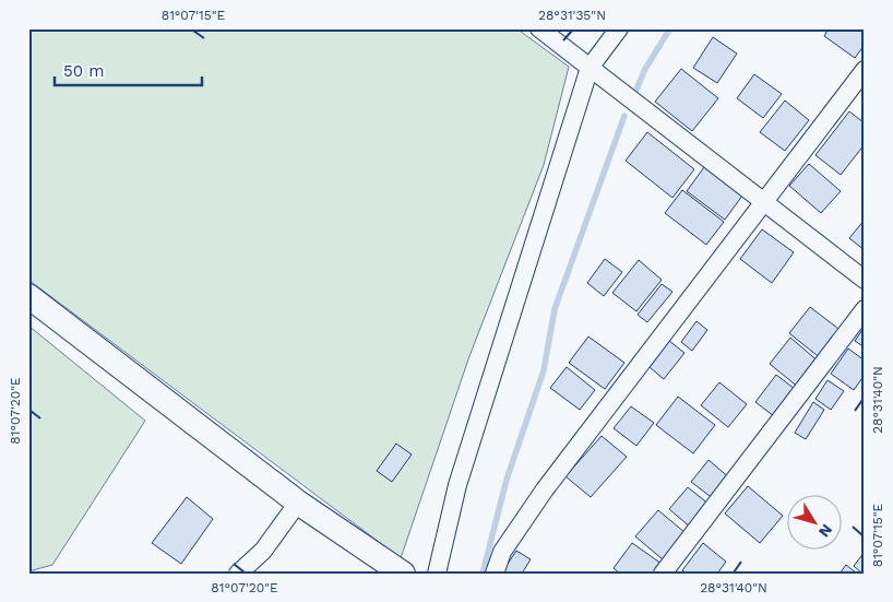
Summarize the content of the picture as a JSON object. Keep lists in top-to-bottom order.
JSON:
{
  "scale_bar": "50 m",
  "north": "bottom right",
  "coordinates": [
    "81°07'15\"E",
    "28°31'35\"N",
    "28°31'40\"N",
    "81°07'20\"E"
  ]
}
